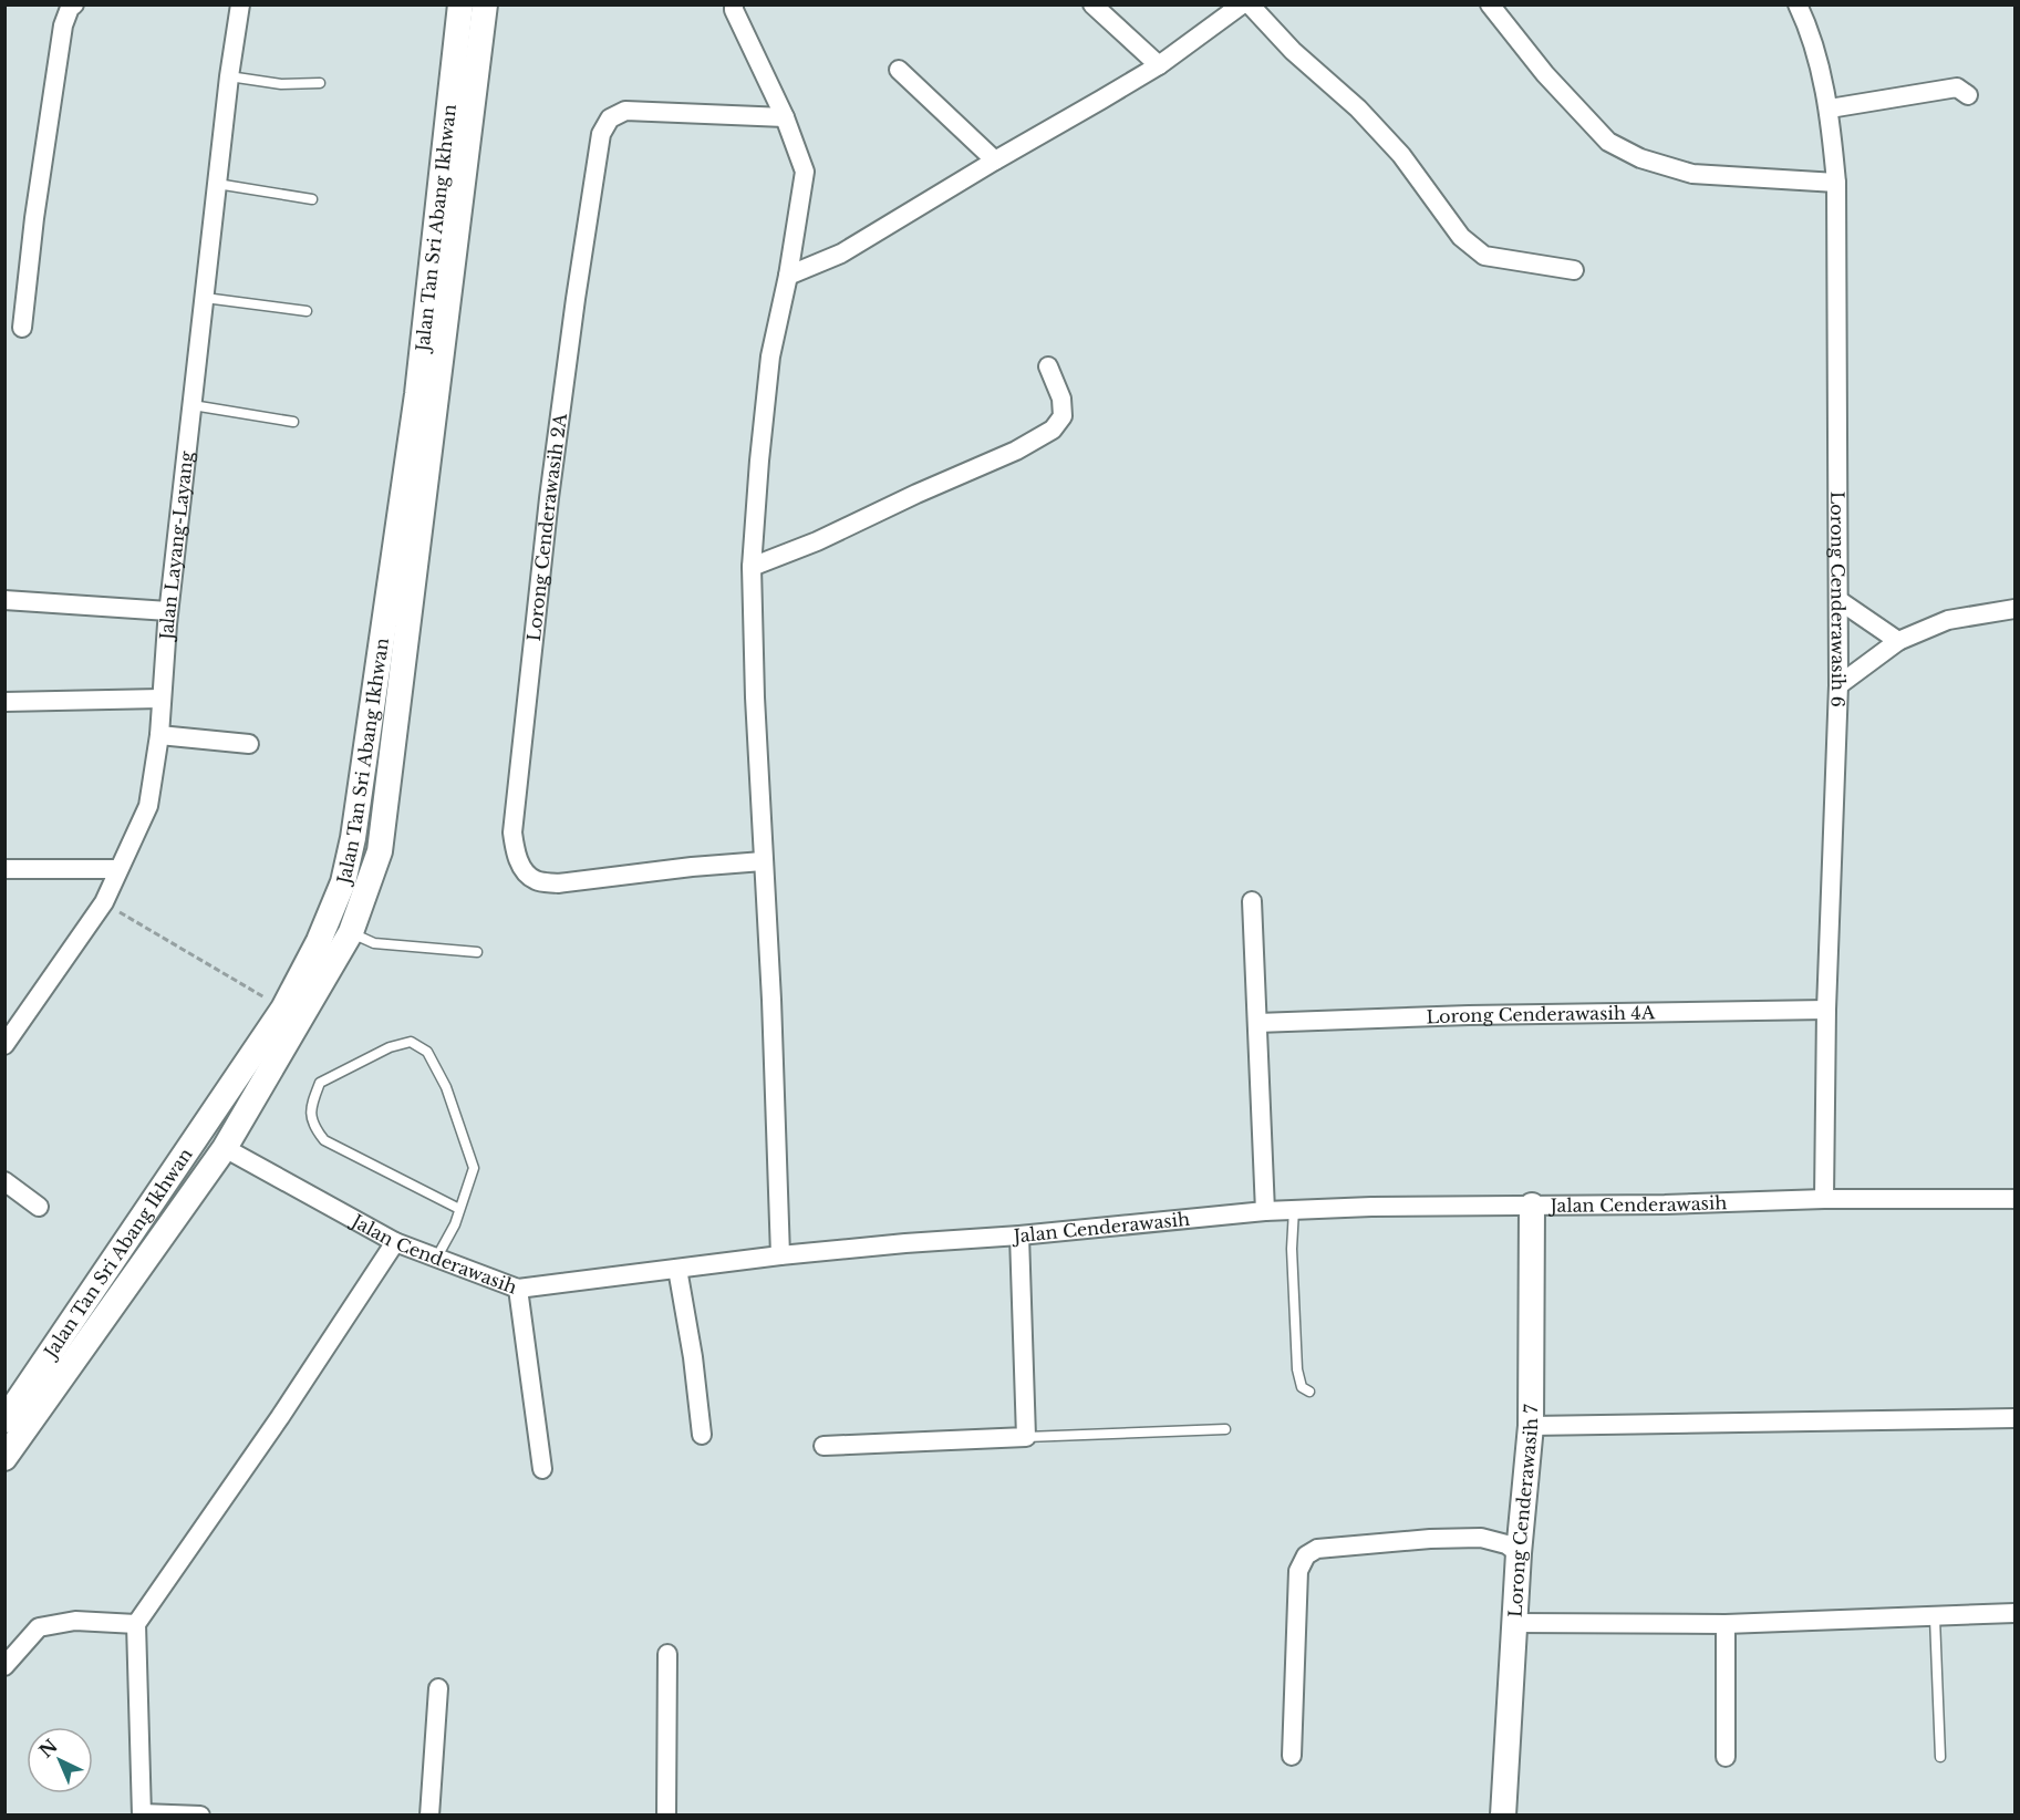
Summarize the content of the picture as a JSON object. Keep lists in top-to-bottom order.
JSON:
{
  "streets": {
    "street": [
      "Jalan Tan Sri Abang Ikhwan",
      "Lorong Cenderawasih 2A",
      "Jalan Layang-Layang",
      "Lorong Cenderawasih 6",
      "Lorong Cenderawasih 4A",
      "Jalan Cenderawasih",
      "Lorong Cenderawasih 7"
    ]
  },
  "crossings": [
    ["Jalan Tan Sri Abang Ikhwan", "Jalan Cenderawasih"],
    ["Lorong Cenderawasih 6", "Lorong Cenderawasih 4A"],
    ["Lorong Cenderawasih 6", "Jalan Cenderawasih"],
    ["Jalan Cenderawasih", "Lorong Cenderawasih 7"]
  ],
  "north": "top left"
}
